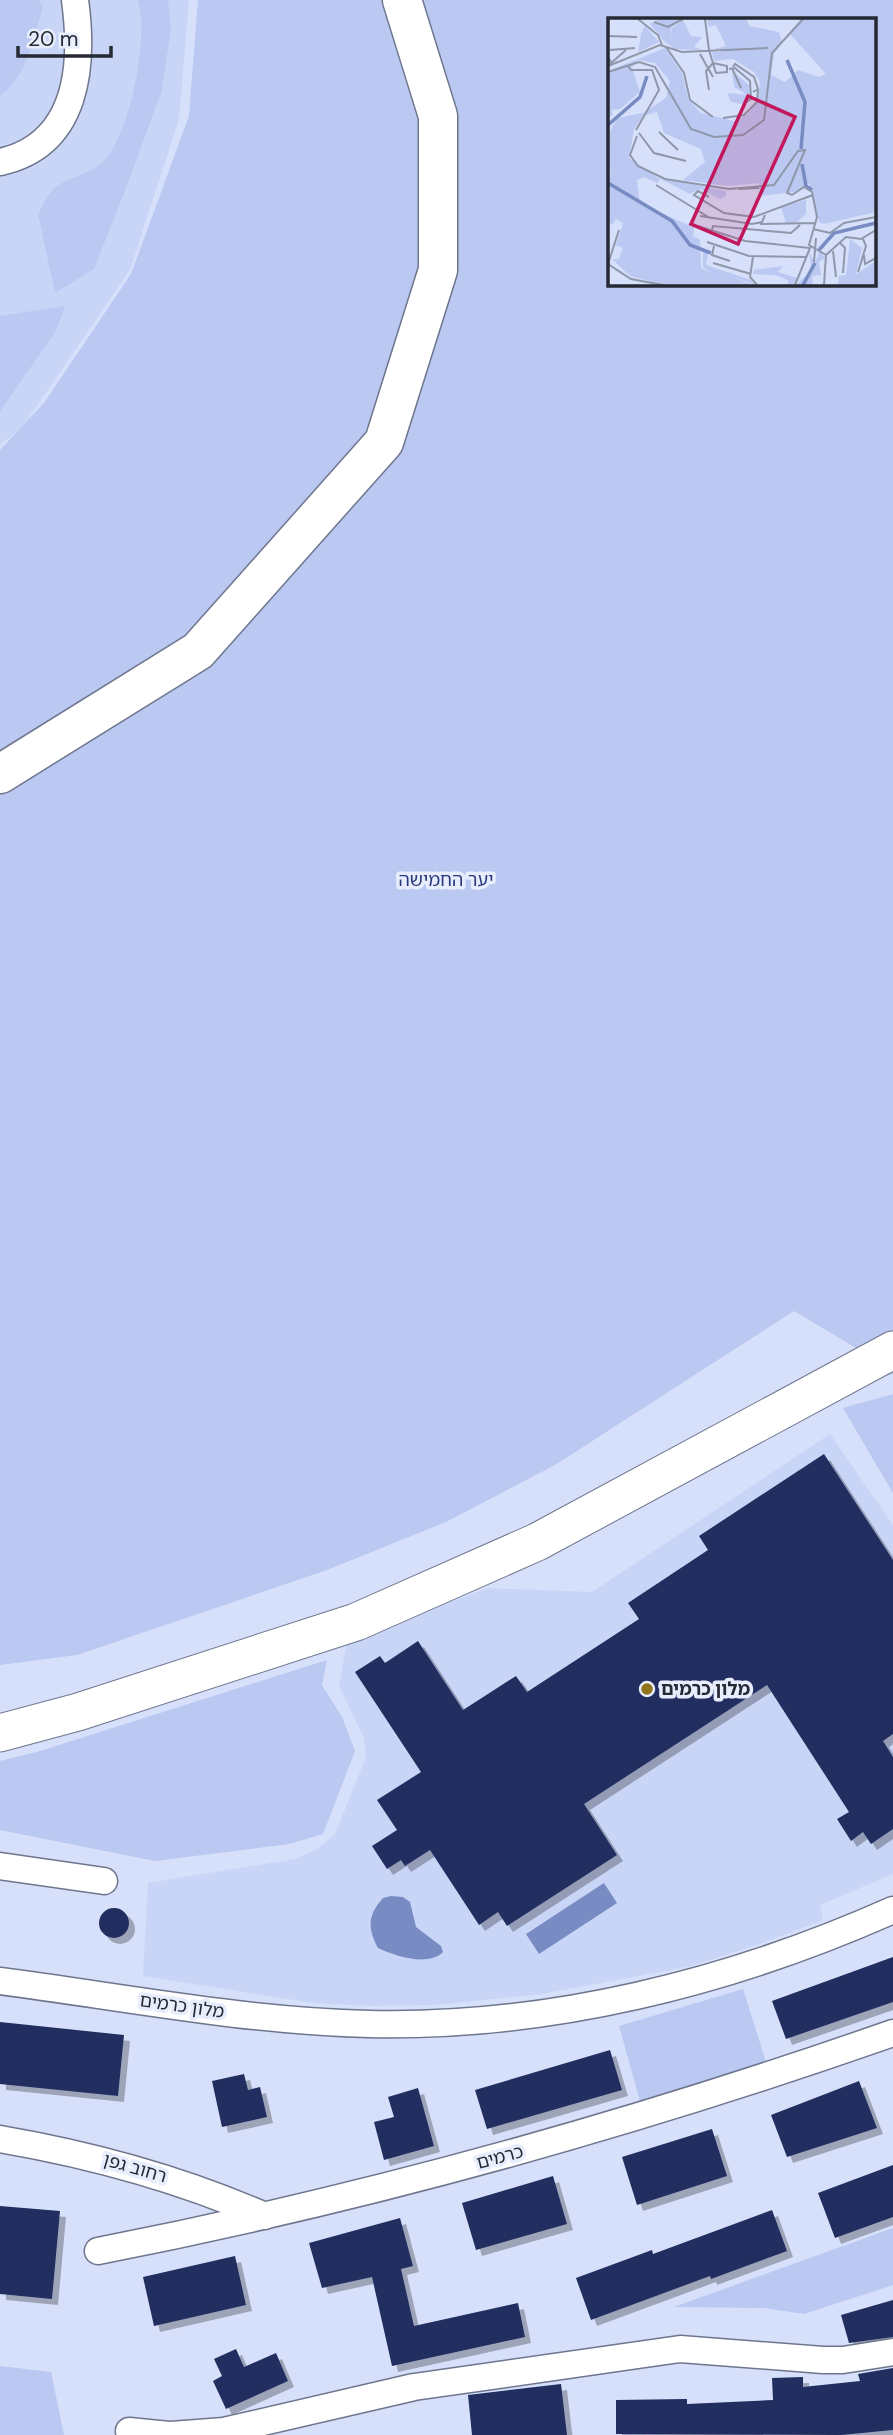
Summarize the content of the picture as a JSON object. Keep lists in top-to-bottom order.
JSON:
{
  "streets": {
    "street": ["מלון כרמים", "כרמים", "רחוב גפן"]
  },
  "crossings": [
    ["כרמים", "רחוב גפן"]
  ],
  "parks": ["יער החמישה"],
  "places": ["מלון כרמים"],
  "scale_bar": "20 m"
}
